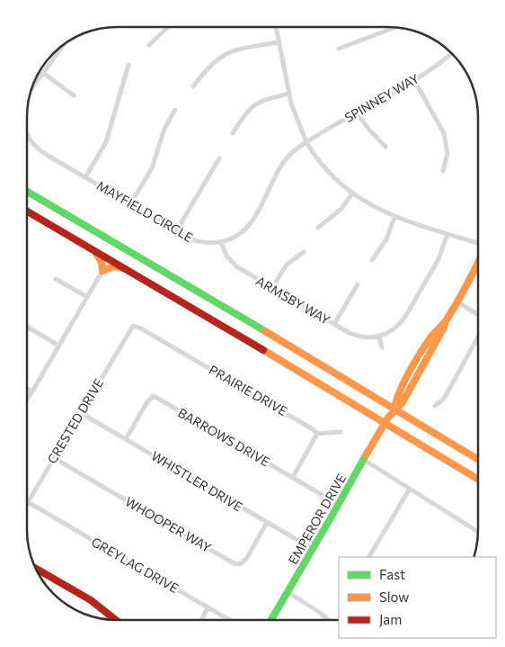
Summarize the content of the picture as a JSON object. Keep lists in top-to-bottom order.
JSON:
{
  "streets": {
    "main road": ["EMPEROR DRIVE"],
    "street": [
      "SPINNEY WAY",
      "MAYFIELD CIRCLE",
      "ARMSBY WAY",
      "PRAIRIE DRIVE",
      "CRESTED DRIVE",
      "BARROWS DRIVE",
      "WHISTLER DRIVE",
      "WHOOPER WAY",
      "GREYLAG DRIVE"
    ]
  },
  "crossings": [
    ["SPINNEY WAY", "MAYFIELD CIRCLE"],
    ["MAYFIELD CIRCLE", "ARMSBY WAY"],
    ["PRAIRIE DRIVE", "CRESTED DRIVE"],
    ["CRESTED DRIVE", "WHISTLER DRIVE"],
    ["CRESTED DRIVE", "WHOOPER WAY"],
    ["CRESTED DRIVE", "GREYLAG DRIVE"],
    ["BARROWS DRIVE", "WHISTLER DRIVE"],
    ["BARROWS DRIVE", "EMPEROR DRIVE"],
    ["WHISTLER DRIVE", "EMPEROR DRIVE"],
    ["WHISTLER DRIVE", "WHOOPER WAY"]
  ],
  "legend": ["Fast", "Slow", "Jam"]
}
